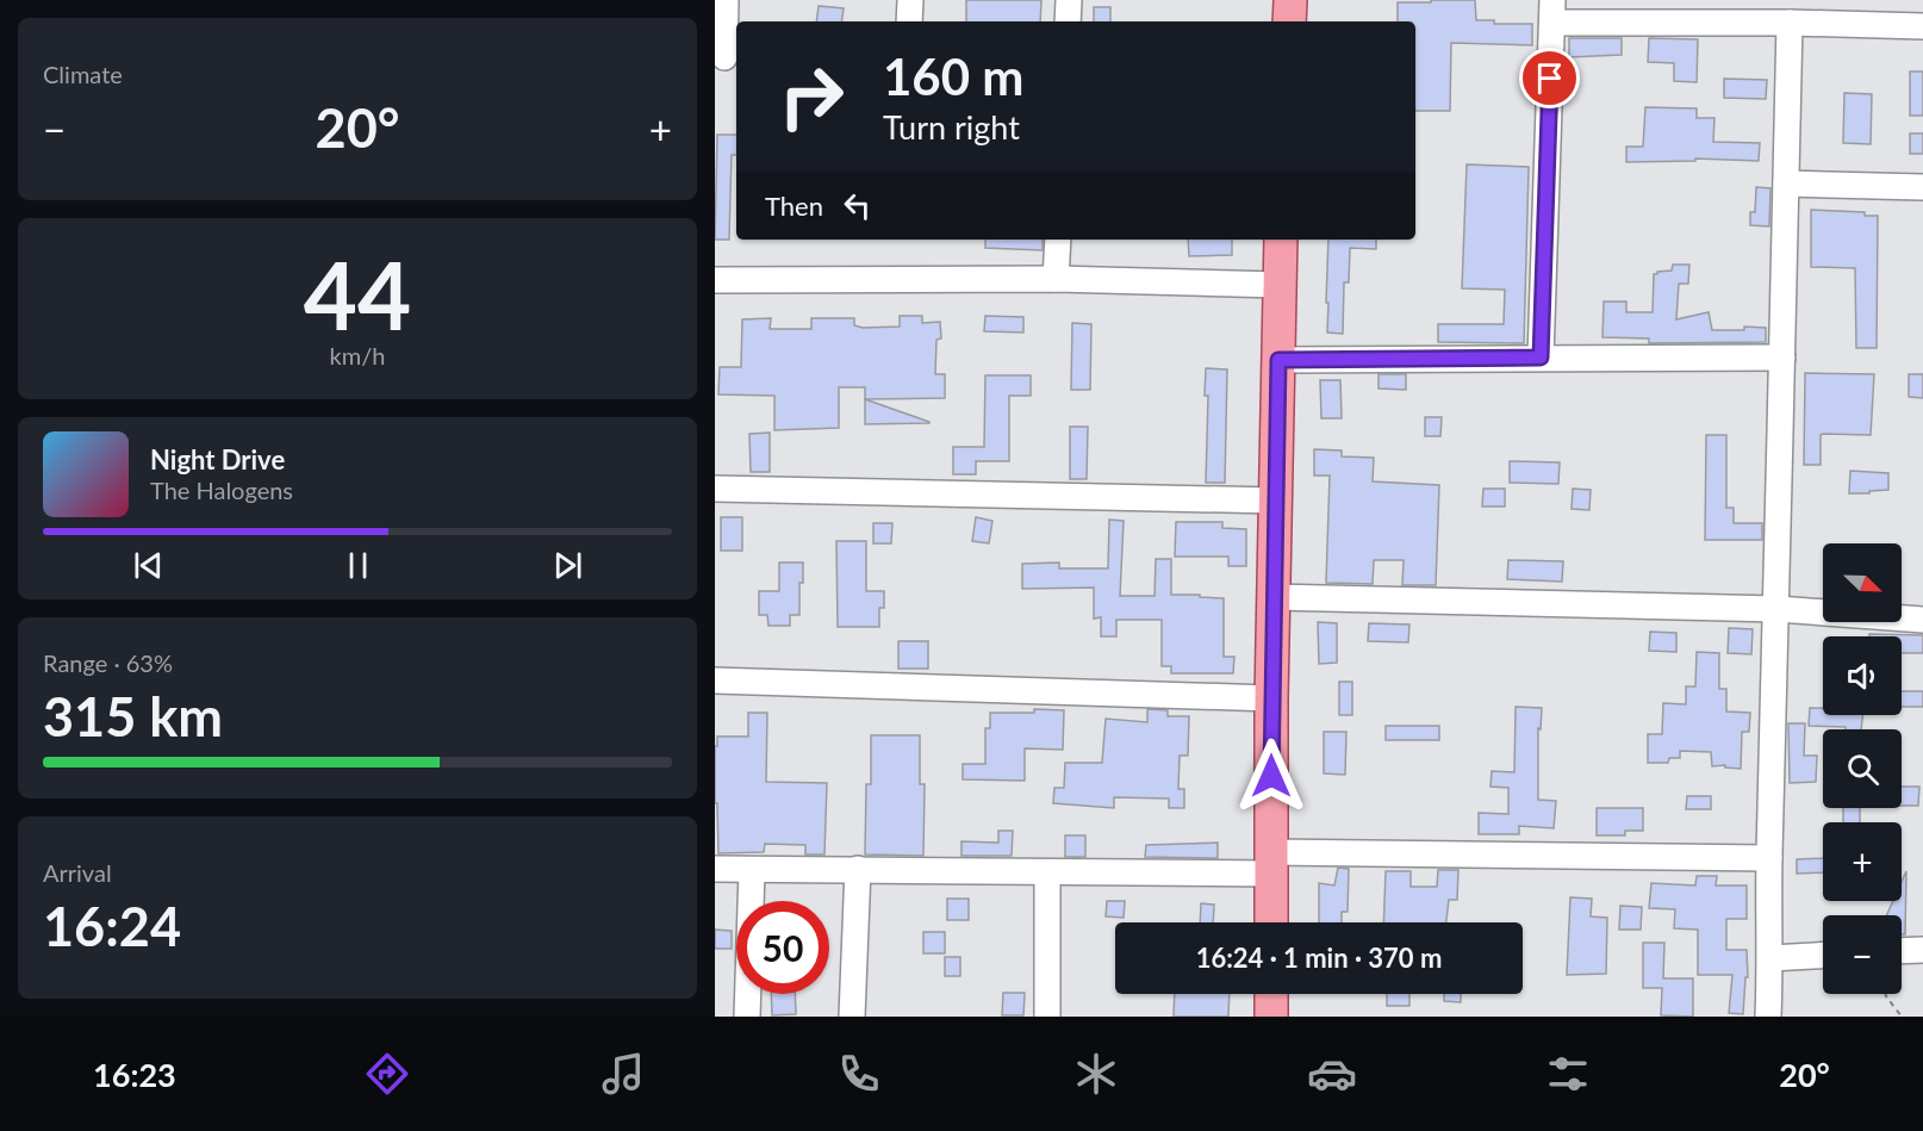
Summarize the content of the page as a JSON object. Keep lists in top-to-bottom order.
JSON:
{
  "north": "bottom right",
  "page": {
    "tile": [
      "Climate",
      ["44", "km/h"],
      ["Range · 63%", "315 km"],
      ["Arrival", "16:24"]
    ],
    "turn": ["160 m", "Turn right"],
    "heat": ["−", "20°", "+"],
    "then": "Then",
    "song": ["Night Drive", "The Halogens"],
    "map_buttons": ["+", "−"],
    "limit": "50",
    "trip": "16:24 · 1 min · 370 m",
    "tabs": ["16:23", "20°"]
  }
}
